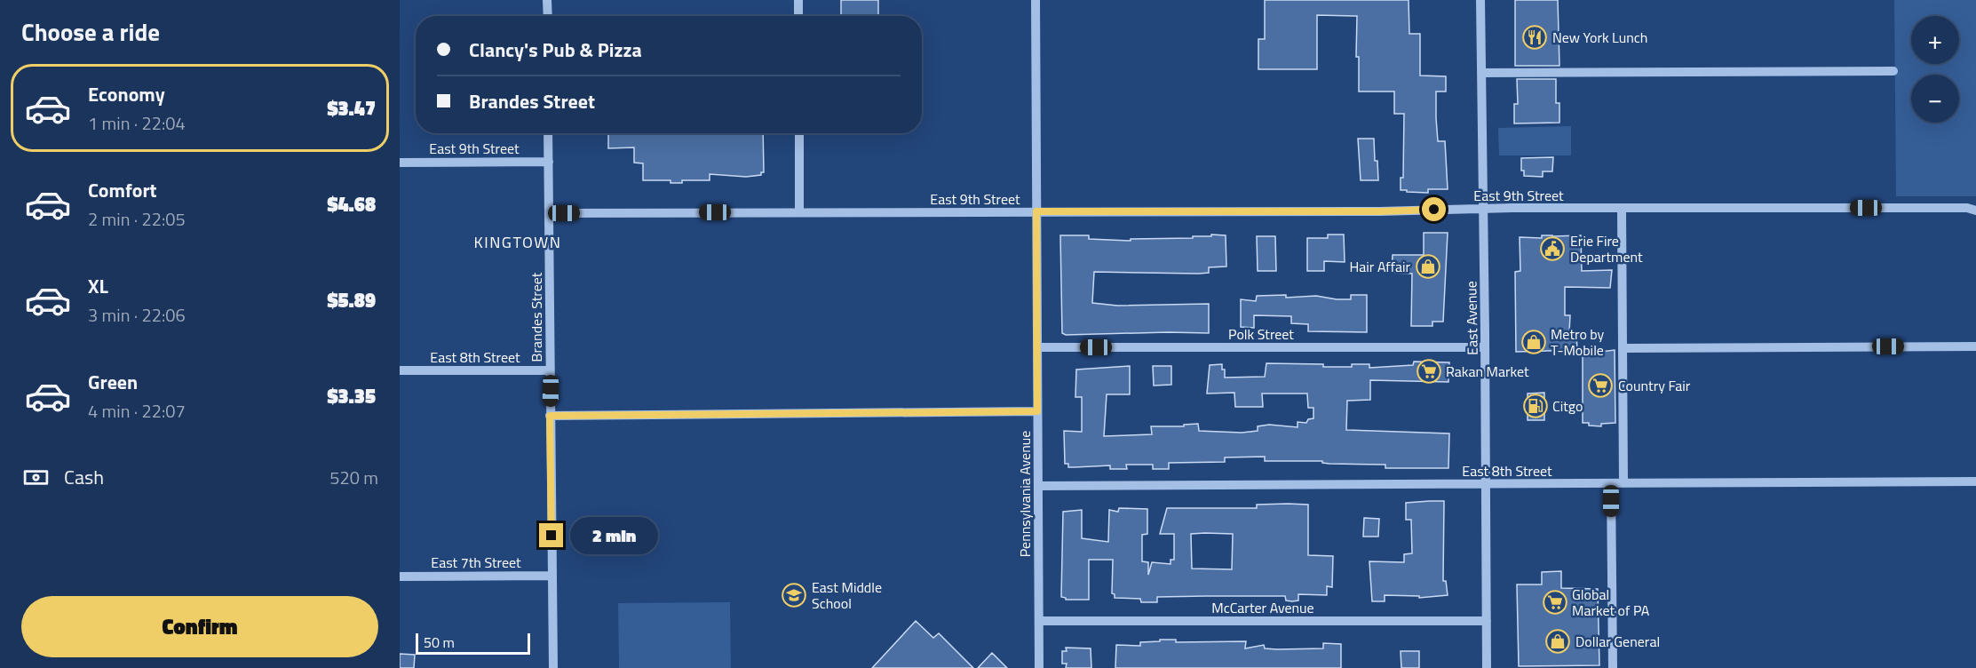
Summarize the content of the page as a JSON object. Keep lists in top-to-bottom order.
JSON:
{
  "streets": {
    "street": [
      "East 9th Street",
      "Brandes Street",
      "East Avenue",
      "Polk Street",
      "East 8th Street",
      "Pennsylvania Avenue",
      "East 7th Street",
      "McCarter Avenue"
    ]
  },
  "crossings": [
    ["East 9th Street", "Brandes Street"],
    ["East 9th Street", "East Avenue"],
    ["East 9th Street", "Pennsylvania Avenue"],
    ["Brandes Street", "East 8th Street"],
    ["Brandes Street", "East 7th Street"],
    ["East Avenue", "Polk Street"],
    ["East Avenue", "East 8th Street"],
    ["East Avenue", "McCarter Avenue"],
    ["Polk Street", "Pennsylvania Avenue"],
    ["East 8th Street", "Pennsylvania Avenue"],
    ["Pennsylvania Avenue", "McCarter Avenue"]
  ],
  "districts": ["KINGTOWN"],
  "places": {
    "restaurant": ["New York Lunch"],
    "public building": ["Erie Fire Department"],
    "shop": ["Hair Affair", "Metro by T-Mobile", "Dollar General"],
    "supermarket": ["Rakan Market", "Country Fair", "Global Market of PA"],
    "fuel station": ["Citgo"],
    "school or university": ["East Middle School"]
  },
  "scale_bar": "50 m",
  "page": {
    "heading": "Choose a ride",
    "map_buttons": ["+", "−"],
    "banner": ["Clancy's Pub & Pizza", "Brandes Street"],
    "list": [
      {
        "name": "Economy",
        "note": "1 min · 22:04",
        "value": "$3.47"
      },
      {
        "name": "Comfort",
        "note": "2 min · 22:05",
        "value": "$4.68"
      },
      {
        "name": "XL",
        "note": "3 min · 22:06",
        "value": "$5.89"
      },
      {
        "name": "Green",
        "note": "4 min · 22:07",
        "value": "$3.35"
      }
    ],
    "pay": ["Cash", "520 m"],
    "bubble": "2 min",
    "buttons": "Confirm",
    "scale": "50 m"
  }
}
